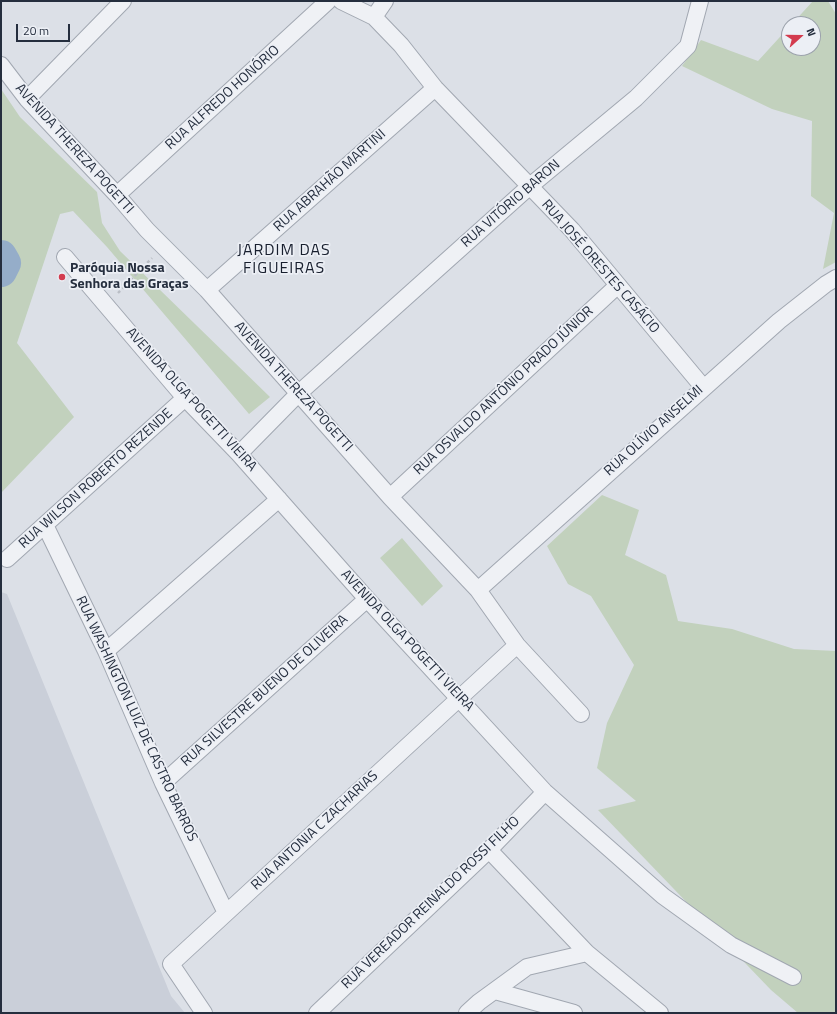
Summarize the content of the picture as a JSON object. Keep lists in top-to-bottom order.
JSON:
{
  "streets": {
    "street": [
      "RUA ALFREDO HONÓRIO",
      "AVENIDA THEREZA POGETTI",
      "RUA ABRAHÃO MARTINI",
      "RUA VITÓRIO BARON",
      "RUA JOSÉ ORESTES CASÁCIO",
      "RUA OSVALDO ANTÔNIO PRADO JÚNIOR",
      "AVENIDA OLGA POGETTI VIEIRA",
      "RUA OLÍVIO ANSELMI",
      "RUA WILSON ROBERTO REZENDE",
      "RUA SILVESTRE BUENO DE OLIVEIRA",
      "RUA WASHINGTON LUIZ DE CASTRO BARROS",
      "RUA ANTONIA C ZACHARIAS",
      "RUA VEREADOR REINALDO ROSSI FILHO"
    ]
  },
  "crossings": [
    ["RUA ALFREDO HONÓRIO", "AVENIDA THEREZA POGETTI"],
    ["AVENIDA THEREZA POGETTI", "RUA ABRAHÃO MARTINI"],
    ["AVENIDA THEREZA POGETTI", "RUA VITÓRIO BARON"],
    ["AVENIDA THEREZA POGETTI", "RUA OSVALDO ANTÔNIO PRADO JÚNIOR"],
    ["AVENIDA THEREZA POGETTI", "RUA OLÍVIO ANSELMI"],
    ["AVENIDA THEREZA POGETTI", "RUA ANTONIA C ZACHARIAS"],
    ["RUA ABRAHÃO MARTINI", "RUA JOSÉ ORESTES CASÁCIO"],
    ["RUA VITÓRIO BARON", "RUA JOSÉ ORESTES CASÁCIO"],
    ["RUA VITÓRIO BARON", "AVENIDA OLGA POGETTI VIEIRA"],
    ["RUA JOSÉ ORESTES CASÁCIO", "RUA OSVALDO ANTÔNIO PRADO JÚNIOR"],
    ["RUA JOSÉ ORESTES CASÁCIO", "RUA OLÍVIO ANSELMI"],
    ["AVENIDA OLGA POGETTI VIEIRA", "RUA WILSON ROBERTO REZENDE"],
    ["AVENIDA OLGA POGETTI VIEIRA", "RUA SILVESTRE BUENO DE OLIVEIRA"],
    ["AVENIDA OLGA POGETTI VIEIRA", "RUA ANTONIA C ZACHARIAS"],
    ["AVENIDA OLGA POGETTI VIEIRA", "RUA VEREADOR REINALDO ROSSI FILHO"],
    ["RUA WILSON ROBERTO REZENDE", "RUA WASHINGTON LUIZ DE CASTRO BARROS"],
    ["RUA SILVESTRE BUENO DE OLIVEIRA", "RUA WASHINGTON LUIZ DE CASTRO BARROS"],
    ["RUA WASHINGTON LUIZ DE CASTRO BARROS", "RUA ANTONIA C ZACHARIAS"]
  ],
  "districts": ["JARDIM DAS FIGUEIRAS"],
  "places": ["Paróquia Nossa Senhora das Graças"],
  "scale_bar": "20 m",
  "north": "right"
}
